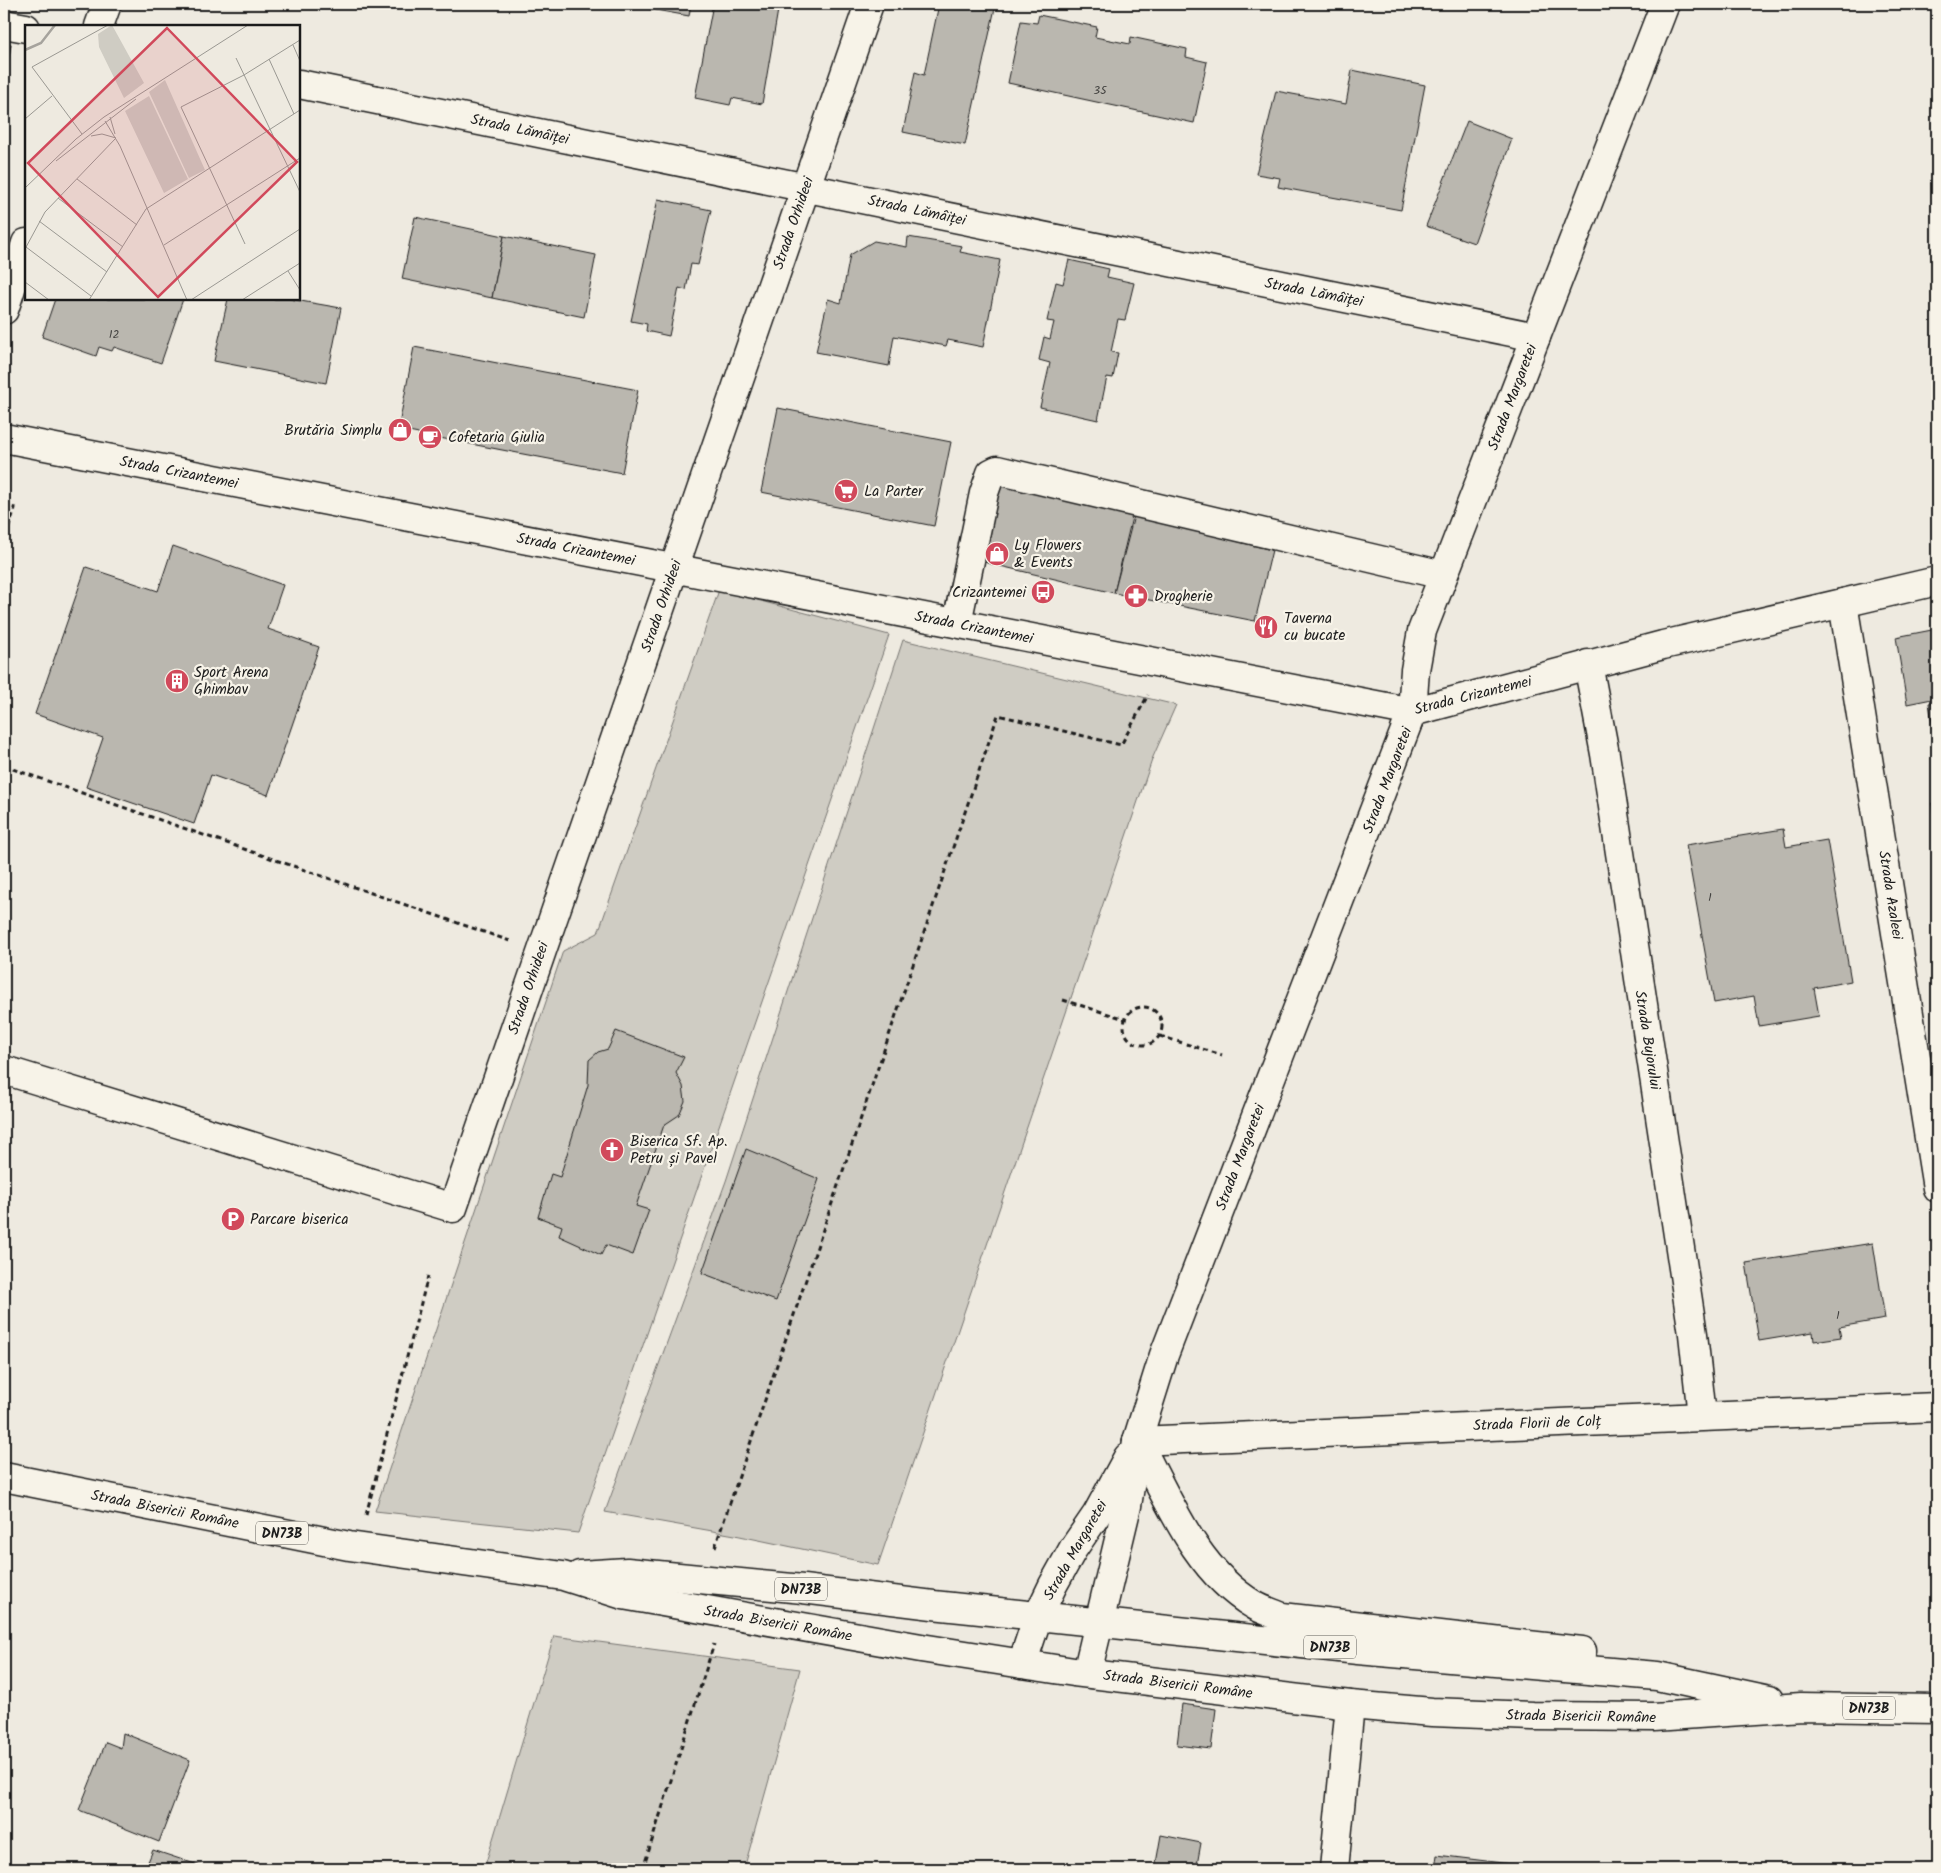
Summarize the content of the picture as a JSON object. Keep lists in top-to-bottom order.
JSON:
{
  "streets": {
    "street": [
      "Strada Lămâiței",
      "Strada Orhideei",
      "Strada Margaretei",
      "Strada Crizantemei",
      "Strada Azaleei",
      "Strada Bujorului",
      "Strada Florii de Colț",
      "Strada Bisericii Române",
      "DN73B"
    ]
  },
  "crossings": [
    ["Strada Lămâiței", "Strada Orhideei"],
    ["Strada Lămâiței", "Strada Margaretei"],
    ["Strada Orhideei", "Strada Crizantemei"],
    ["Strada Margaretei", "Strada Crizantemei"],
    ["Strada Margaretei", "Strada Florii de Colț"],
    ["Strada Margaretei", "Strada Bisericii Române"],
    ["Strada Crizantemei", "Strada Azaleei"],
    ["Strada Crizantemei", "Strada Bujorului"],
    ["Strada Bujorului", "Strada Florii de Colț"]
  ],
  "places": {
    "shop": ["Brutăria Simplu", "Ly Flowers & Events"],
    "cafe": ["Cofetaria Giulia"],
    "supermarket": ["La Parter"],
    "bus stop": ["Crizantemei"],
    "pharmacy": ["Drogherie"],
    "restaurant": ["Taverna cu bucate"],
    "building": ["Sport Arena Ghimbav"],
    "church": ["Biserica Sf. Ap. Petru și Pavel"],
    "parking": ["Parcare biserica"]
  },
  "house_numbers": [
    "35",
    "12",
    "1",
    "1"
  ]
}
